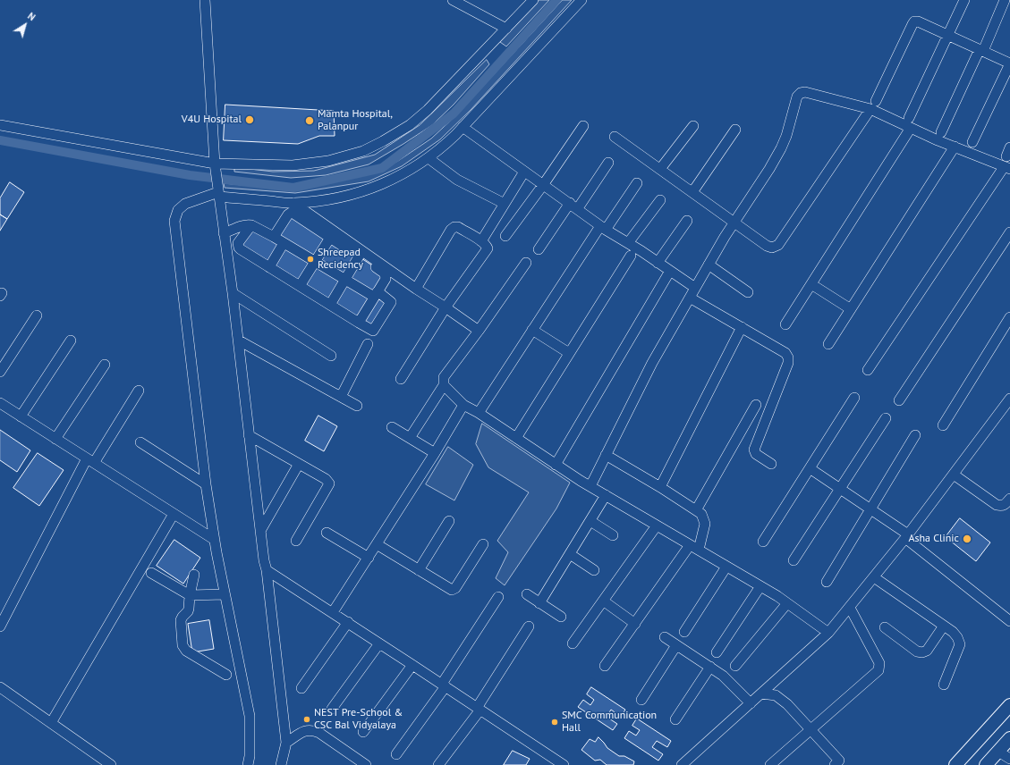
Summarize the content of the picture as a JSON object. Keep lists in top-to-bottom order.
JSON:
{
  "places": [
    "V4U Hospital",
    "Mamta Hospital, Palanpur",
    "Shreepad Recidency",
    "Asha Clinic",
    "NEST Pre-School & CSC Bal Vidyalaya",
    "SMC Communication Hall"
  ],
  "north": "top right"
}
